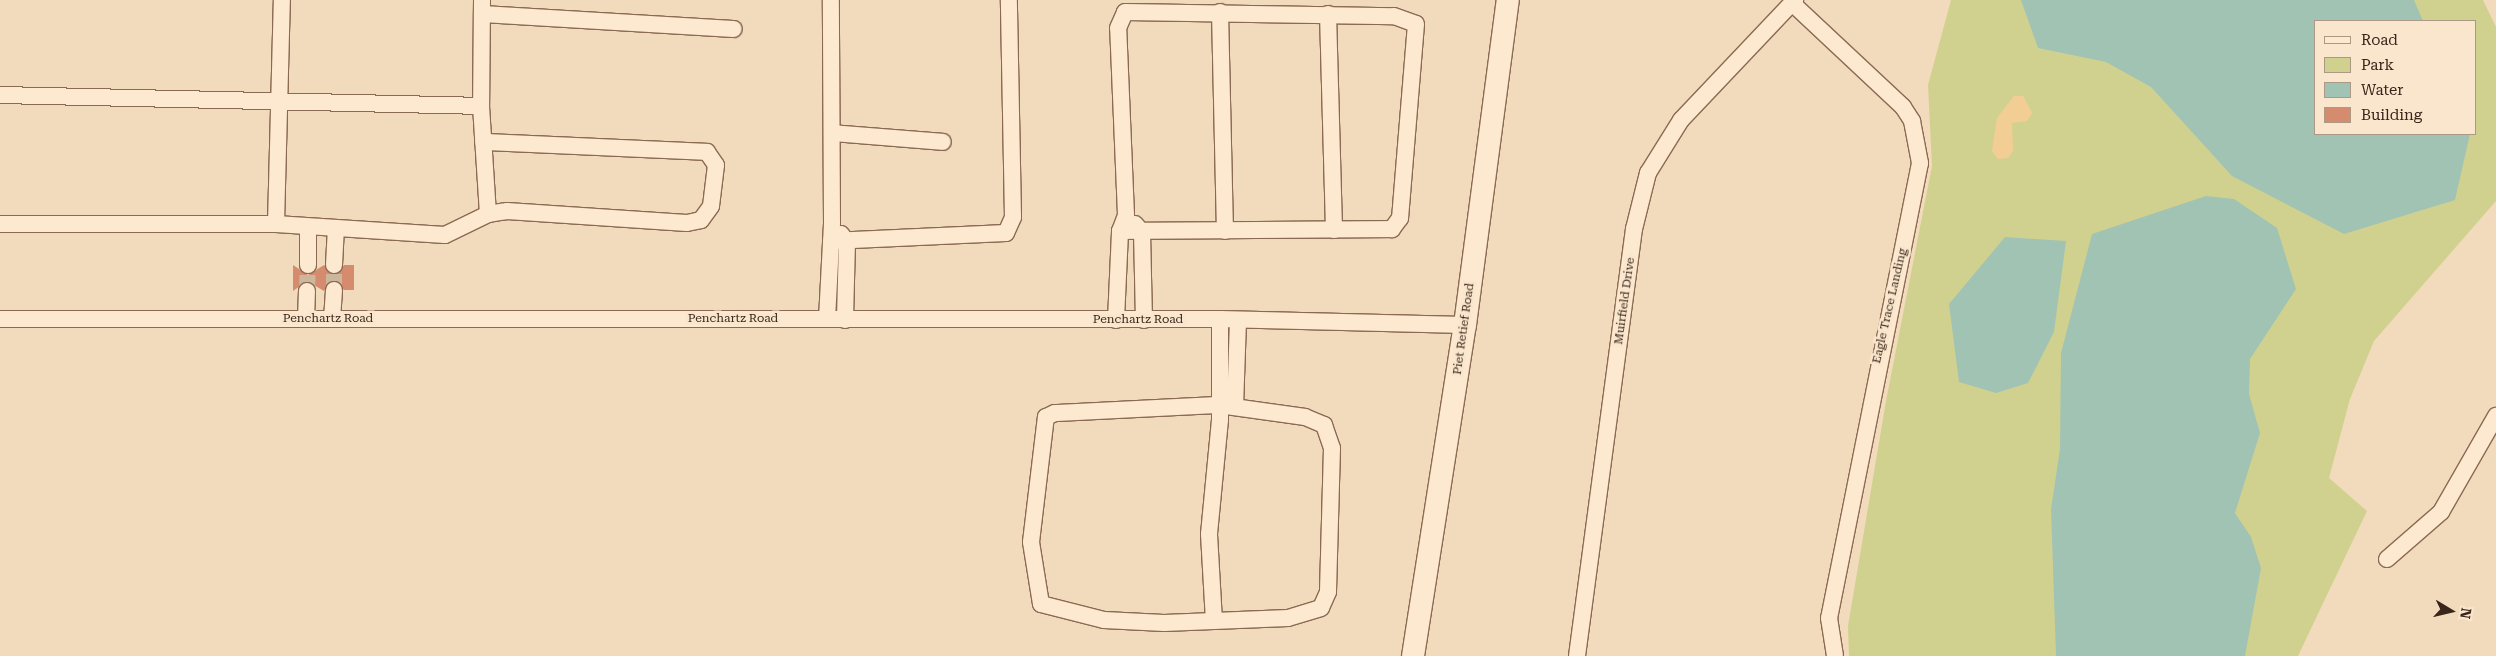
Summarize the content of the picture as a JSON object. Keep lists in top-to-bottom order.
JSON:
{
  "streets": {
    "street": [
      "Muirfield Drive",
      "Eagle Trace Landing",
      "Penchartz Road",
      "Piet Retief Road"
    ]
  },
  "crossings": [
    ["Muirfield Drive", "Eagle Trace Landing"],
    ["Penchartz Road", "Piet Retief Road"]
  ],
  "legend": [
    "Road",
    "Park",
    "Water",
    "Building"
  ],
  "north": "right"
}
